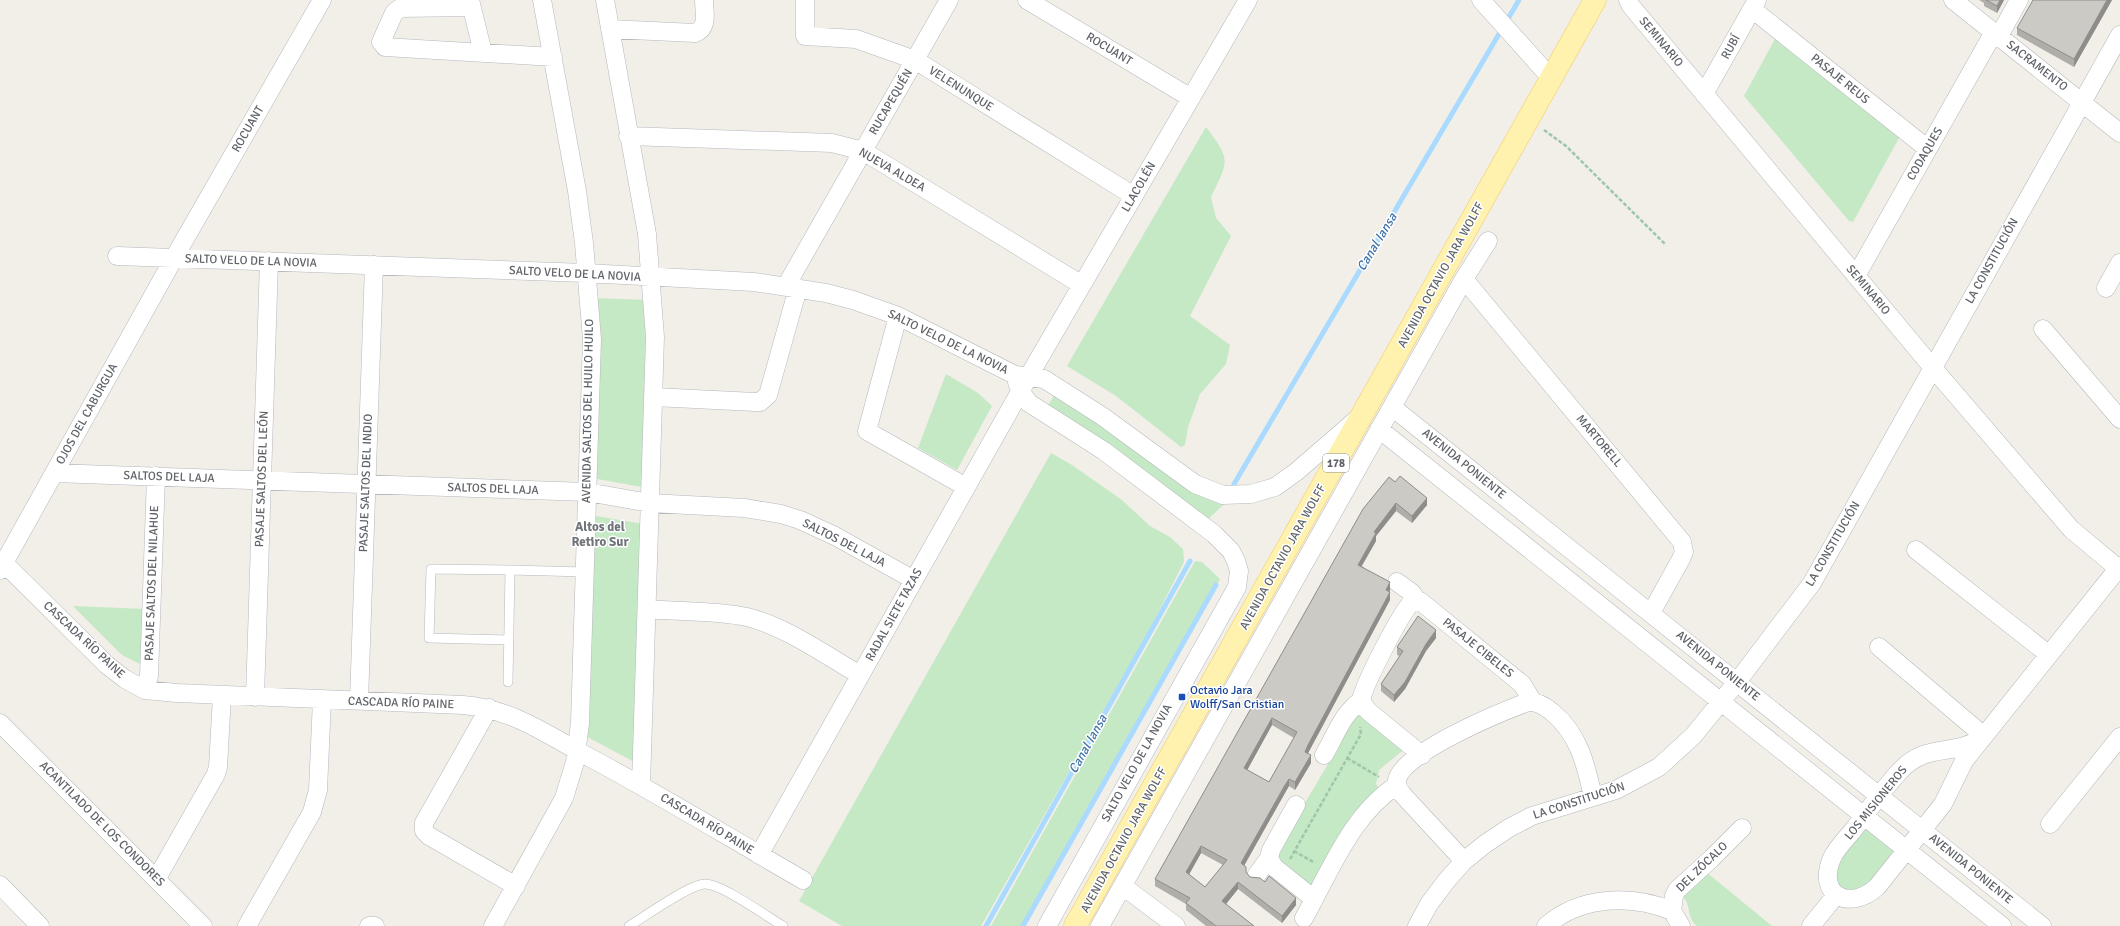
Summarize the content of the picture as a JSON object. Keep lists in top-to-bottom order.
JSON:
{
  "streets": {
    "main road": ["AVENIDA OCTAVIO JARA WOLFF", "178"],
    "street": [
      "SEMINARIO",
      "RUBÍ",
      "ROCUANT",
      "SACRAMENTO",
      "PASAJE REUS",
      "VELENUNQUE",
      "RUCAPEQUÉN",
      "CODAQUES",
      "NUEVA ALDEA",
      "LLACOLÉN",
      "SALTO VELO DE LA NOVIA",
      "LA CONSTITUCIÓN",
      "AVENIDA SALTOS DEL HUILO HUILO",
      "OJOS DEL CABURGUA",
      "MARTORELL",
      "AVENIDA PONIENTE",
      "SALTOS DEL LAJA",
      "PASAJE SALTOS DEL LEÓN",
      "PASAJE SALTOS DEL INDIO",
      "PASAJE SALTOS DEL NILAHUE",
      "RADAL SIETE TAZAS",
      "CASCADA RÍO PAINE",
      "PASAJE CIBELES",
      "LOS MISIONEROS",
      "ACANTILADO DE LOS CONDORES",
      "DEL ZÓCALO"
    ]
  },
  "crossings": [
    ["SEMINARIO", "RUBÍ"],
    ["SEMINARIO", "CODAQUES"],
    ["SEMINARIO", "LA CONSTITUCIÓN"],
    ["SEMINARIO", "LOS MISIONEROS"],
    ["RUBÍ", "PASAJE REUS"],
    ["ROCUANT", "LLACOLÉN"],
    ["ROCUANT", "SALTO VELO DE LA NOVIA"],
    ["ROCUANT", "OJOS DEL CABURGUA"],
    ["SACRAMENTO", "CODAQUES"],
    ["SACRAMENTO", "LA CONSTITUCIÓN"],
    ["PASAJE REUS", "CODAQUES"],
    ["VELENUNQUE", "RUCAPEQUÉN"],
    ["VELENUNQUE", "LLACOLÉN"],
    ["RUCAPEQUÉN", "NUEVA ALDEA"],
    ["RUCAPEQUÉN", "SALTO VELO DE LA NOVIA"],
    ["NUEVA ALDEA", "LLACOLÉN"],
    ["LLACOLÉN", "SALTO VELO DE LA NOVIA"],
    ["LLACOLÉN", "RADAL SIETE TAZAS"],
    ["SALTO VELO DE LA NOVIA", "AVENIDA OCTAVIO JARA WOLFF"],
    ["SALTO VELO DE LA NOVIA", "AVENIDA SALTOS DEL HUILO HUILO"],
    ["SALTO VELO DE LA NOVIA", "OJOS DEL CABURGUA"],
    ["SALTO VELO DE LA NOVIA", "PASAJE SALTOS DEL LEÓN"],
    ["SALTO VELO DE LA NOVIA", "PASAJE SALTOS DEL INDIO"],
    ["SALTO VELO DE LA NOVIA", "RADAL SIETE TAZAS"],
    ["LA CONSTITUCIÓN", "AVENIDA PONIENTE"],
    ["AVENIDA OCTAVIO JARA WOLFF", "MARTORELL"],
    ["AVENIDA OCTAVIO JARA WOLFF", "AVENIDA PONIENTE"],
    ["AVENIDA SALTOS DEL HUILO HUILO", "SALTOS DEL LAJA"],
    ["AVENIDA SALTOS DEL HUILO HUILO", "CASCADA RÍO PAINE"],
    ["OJOS DEL CABURGUA", "SALTOS DEL LAJA"],
    ["OJOS DEL CABURGUA", "CASCADA RÍO PAINE"],
    ["MARTORELL", "AVENIDA PONIENTE"],
    ["AVENIDA PONIENTE", "LOS MISIONEROS"],
    ["SALTOS DEL LAJA", "PASAJE SALTOS DEL LEÓN"],
    ["SALTOS DEL LAJA", "PASAJE SALTOS DEL INDIO"],
    ["SALTOS DEL LAJA", "PASAJE SALTOS DEL NILAHUE"],
    ["SALTOS DEL LAJA", "RADAL SIETE TAZAS"],
    ["PASAJE SALTOS DEL LEÓN", "CASCADA RÍO PAINE"],
    ["PASAJE SALTOS DEL INDIO", "CASCADA RÍO PAINE"],
    ["PASAJE SALTOS DEL NILAHUE", "CASCADA RÍO PAINE"],
    ["RADAL SIETE TAZAS", "CASCADA RÍO PAINE"]
  ],
  "districts": ["Altos del Retiro Sur"],
  "water": ["Canal Iansa"],
  "places": {
    "transit": ["Octavio Jara Wolff/San Cristian"]
  }
}
